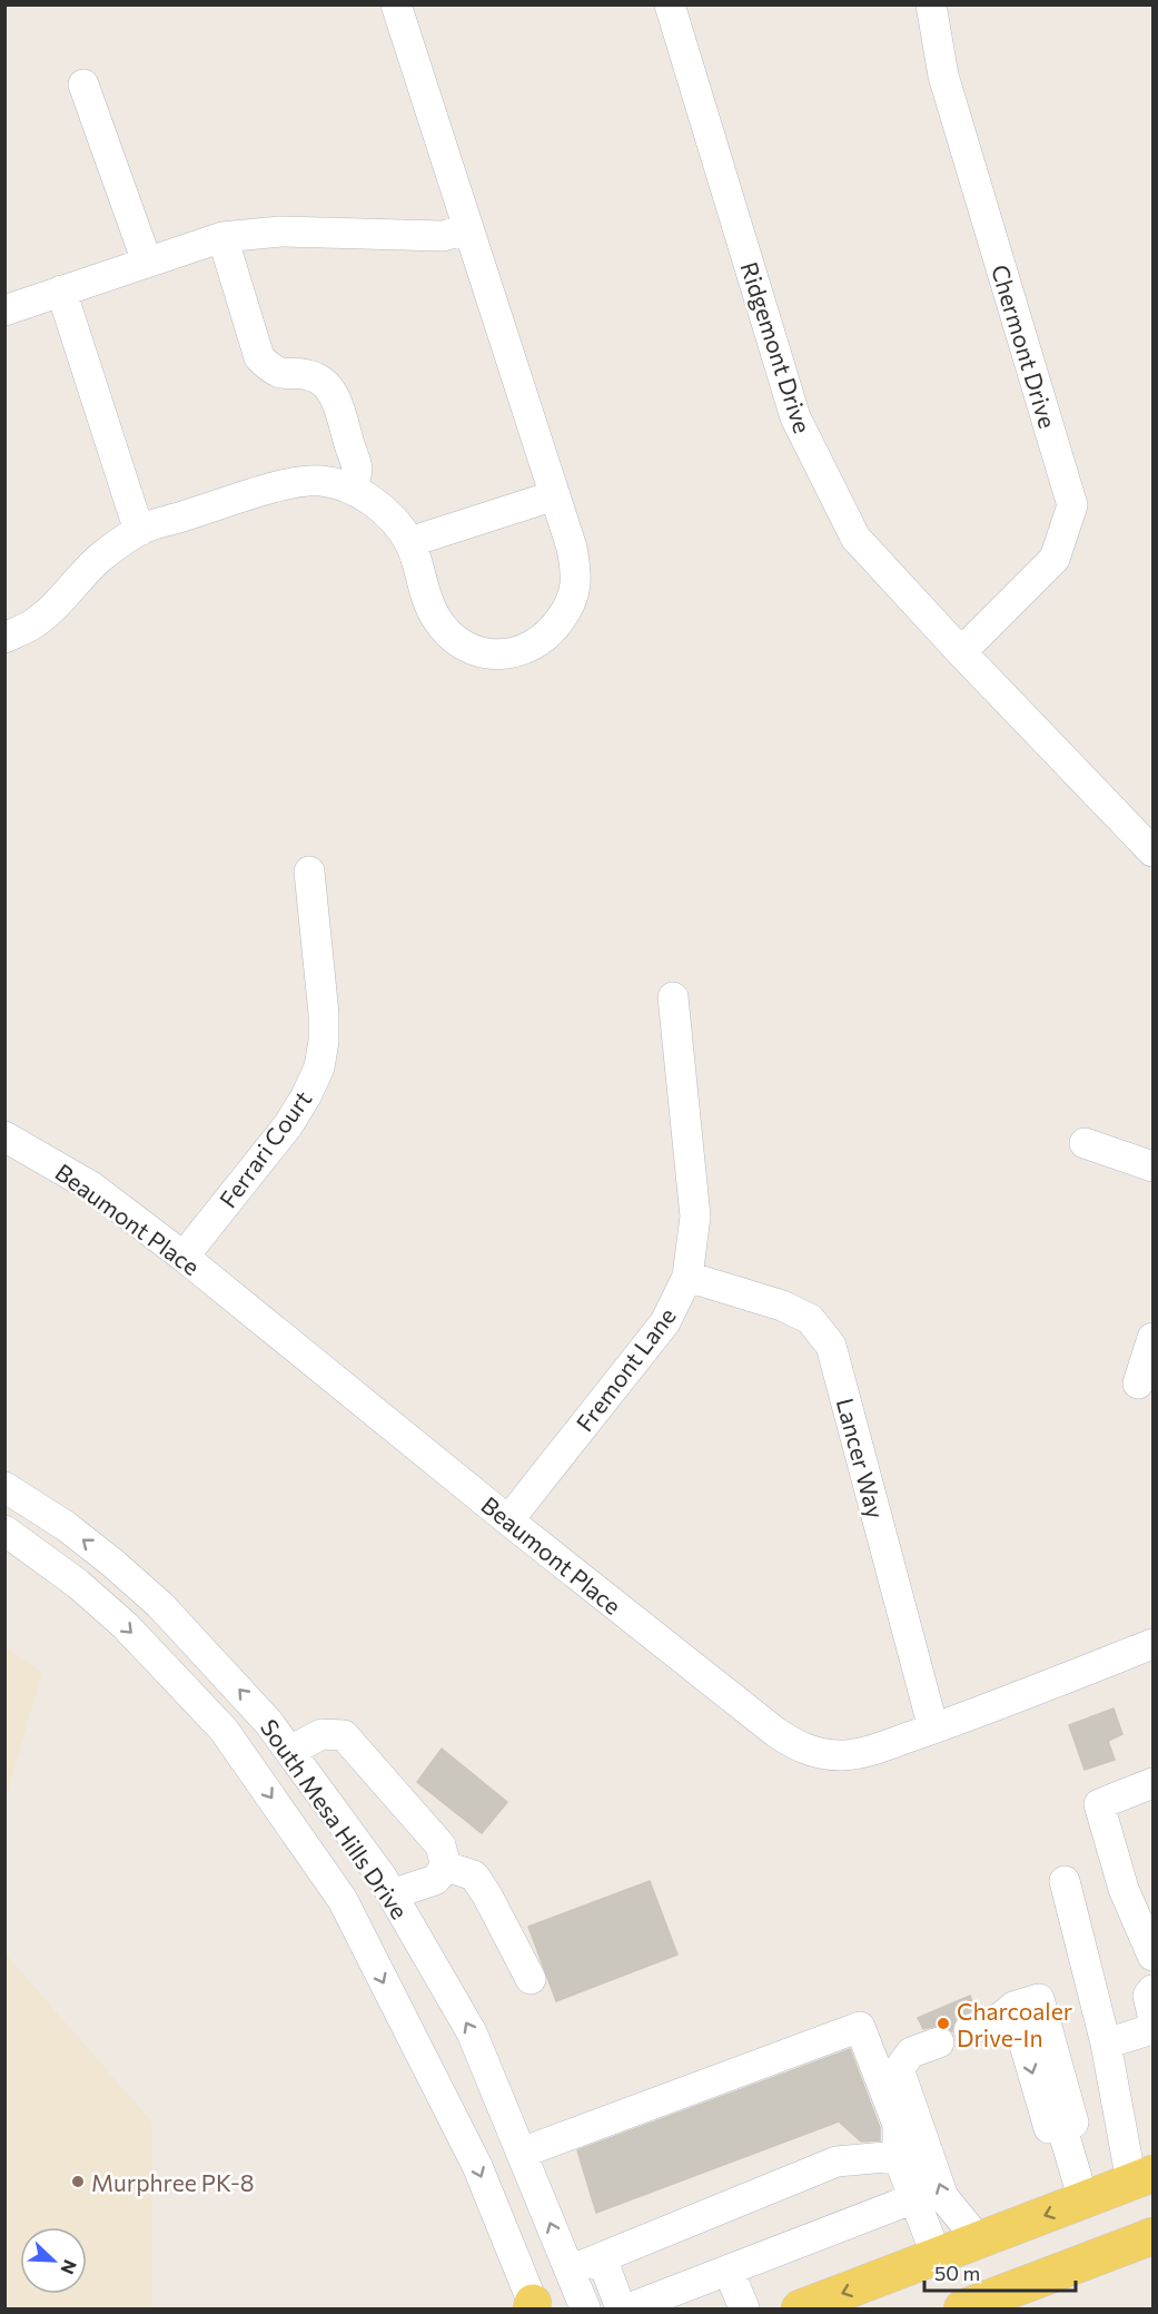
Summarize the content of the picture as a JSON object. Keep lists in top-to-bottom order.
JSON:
{
  "streets": {
    "street": [
      "Chermont Drive",
      "Ridgemont Drive",
      "Ferrari Court",
      "Beaumont Place",
      "Fremont Lane",
      "Lancer Way",
      "South Mesa Hills Drive"
    ]
  },
  "crossings": [
    ["Chermont Drive", "Ridgemont Drive"],
    ["Ferrari Court", "Beaumont Place"],
    ["Beaumont Place", "Fremont Lane"],
    ["Beaumont Place", "Lancer Way"],
    ["Fremont Lane", "Lancer Way"]
  ],
  "places": ["Charcoaler Drive-In", "Murphree PK-8"],
  "scale_bar": "50 m",
  "north": "bottom right"
}
